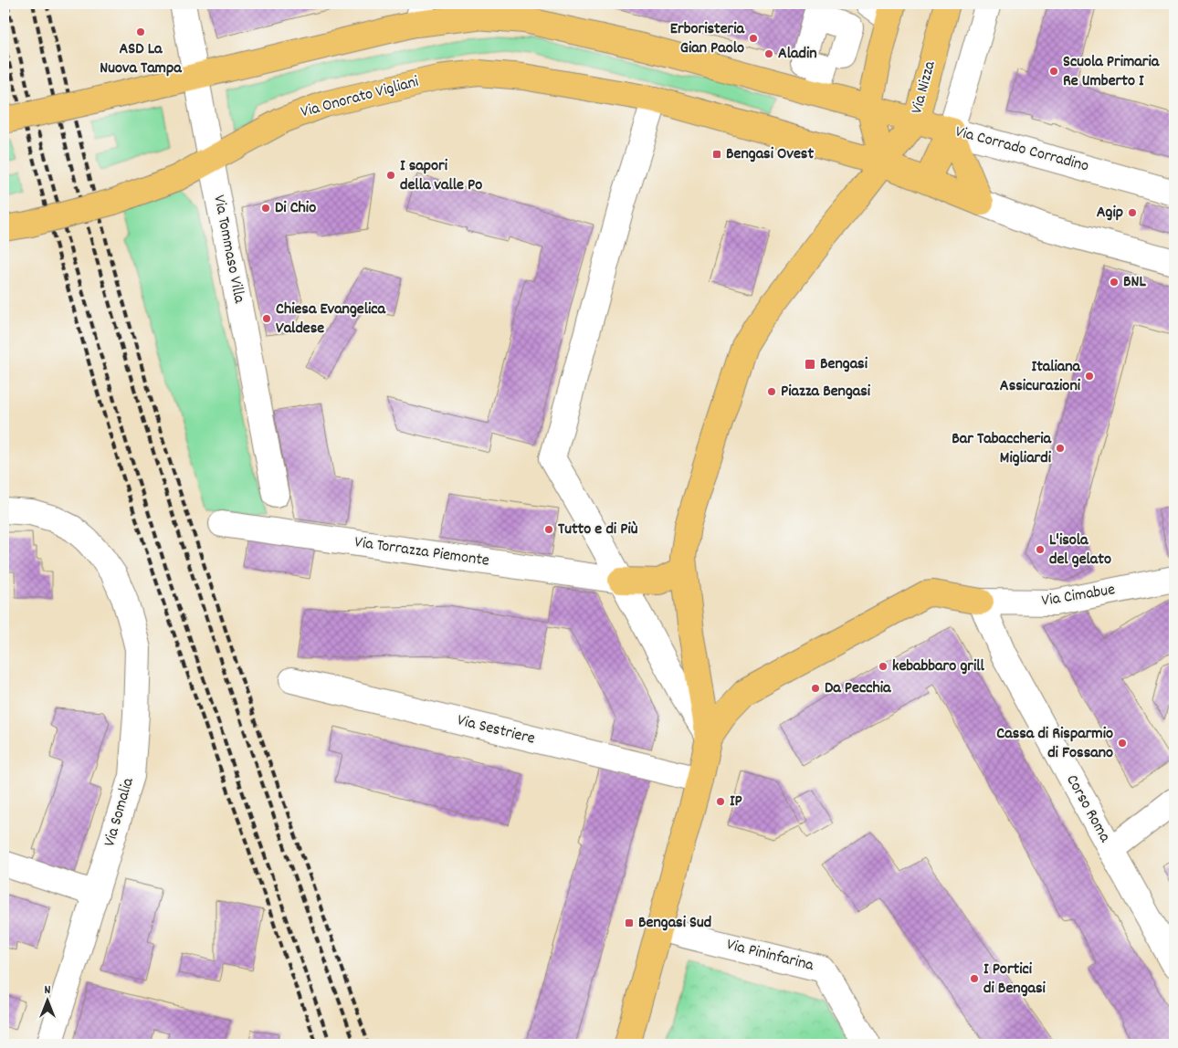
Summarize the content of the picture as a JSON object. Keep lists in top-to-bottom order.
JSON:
{
  "streets": {
    "main road": ["Via Nizza", "Via Onorato Vigliani", "Via Corrado Corradino"],
    "street": [
      "Via Tommaso Villa",
      "Via Torrazza Piemonte",
      "Via Cimabue",
      "Via Sestriere",
      "Corso Roma",
      "Via Somalia",
      "Via Pininfarina"
    ]
  },
  "crossings": [
    ["Via Nizza", "Via Corrado Corradino"],
    ["Via Onorato Vigliani", "Via Tommaso Villa"],
    ["Via Cimabue", "Corso Roma"]
  ],
  "places": {
    "other": [
      "ASD La Nuova Tampa",
      "Erboristeria Gian Paolo",
      "Aladin",
      "Scuola Primaria Re Umberto I",
      "I sapori della valle Po",
      "Di Chio",
      "Agip",
      "BNL",
      "Chiesa Evangelica Valdese",
      "Italiana Assicurazioni",
      "Piazza Bengasi",
      "Bar Tabaccheria Migliardi",
      "Tutto e di Più",
      "L'isola del gelato",
      "kebabbaro grill",
      "Da Pecchia",
      "Cassa di Risparmio di Fossano",
      "IP",
      "I Portici di Bengasi"
    ],
    "transit": ["Bengasi Ovest", "Bengasi", "Bengasi Sud"]
  },
  "north": "top"
}
